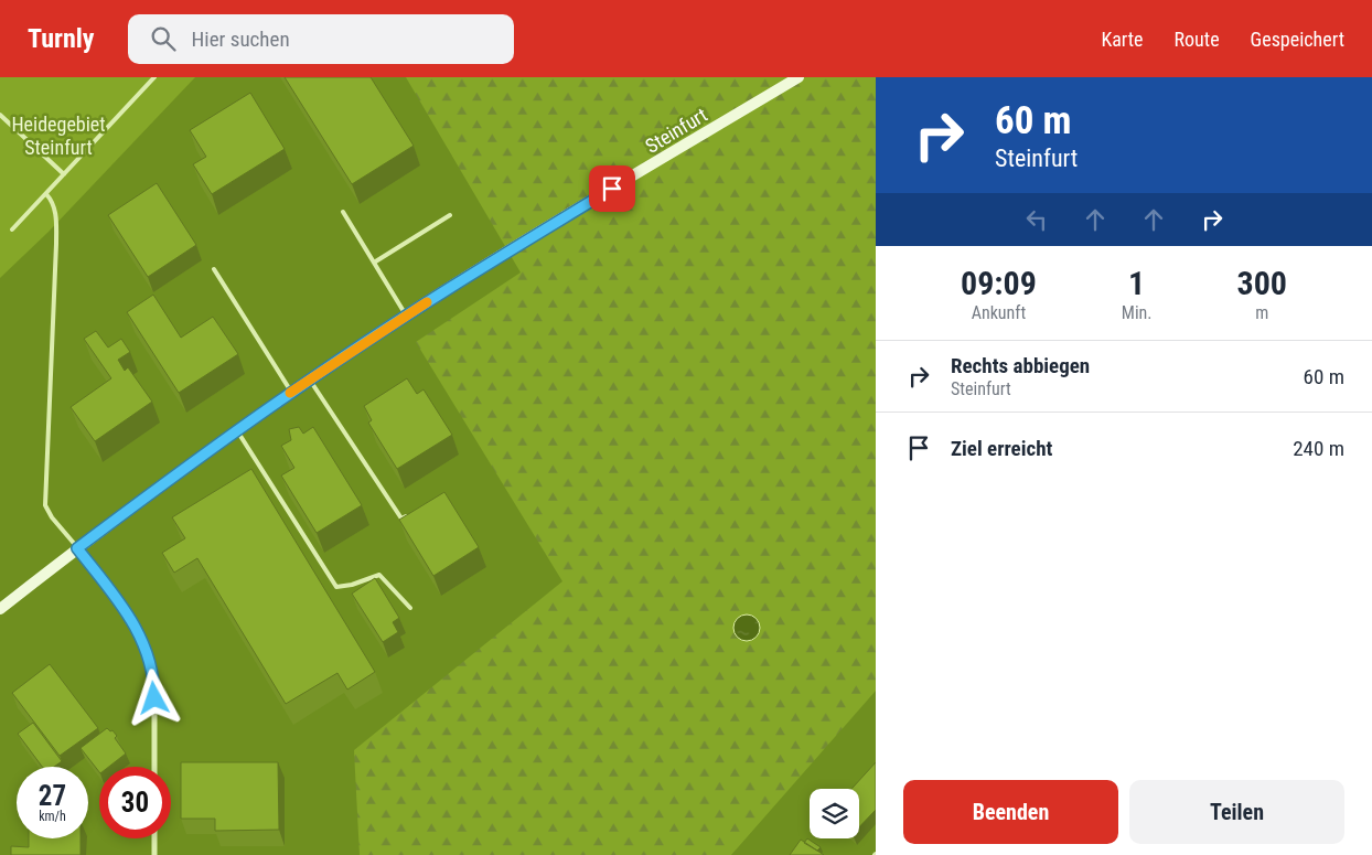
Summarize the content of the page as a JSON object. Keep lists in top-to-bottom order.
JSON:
{
  "streets": {
    "street": ["Steinfurt"]
  },
  "parks": ["Heidegebiet Steinfurt"],
  "page": {
    "header": "Turnly",
    "search": "Hier suchen",
    "nav": ["Karte", "Route", "Gespeichert"],
    "turn": ["60 m", "Steinfurt"],
    "eta": [
      "09:09",
      "Ankunft",
      "1",
      "Min.",
      "300",
      "m"
    ],
    "list": [
      {
        "name": "Rechts abbiegen",
        "note": "Steinfurt",
        "value": "60 m"
      },
      {
        "name": "Ziel erreicht",
        "value": "240 m"
      }
    ],
    "speed": "27 km/h",
    "limit": "30",
    "buttons": ["Beenden", "Teilen"]
  }
}
